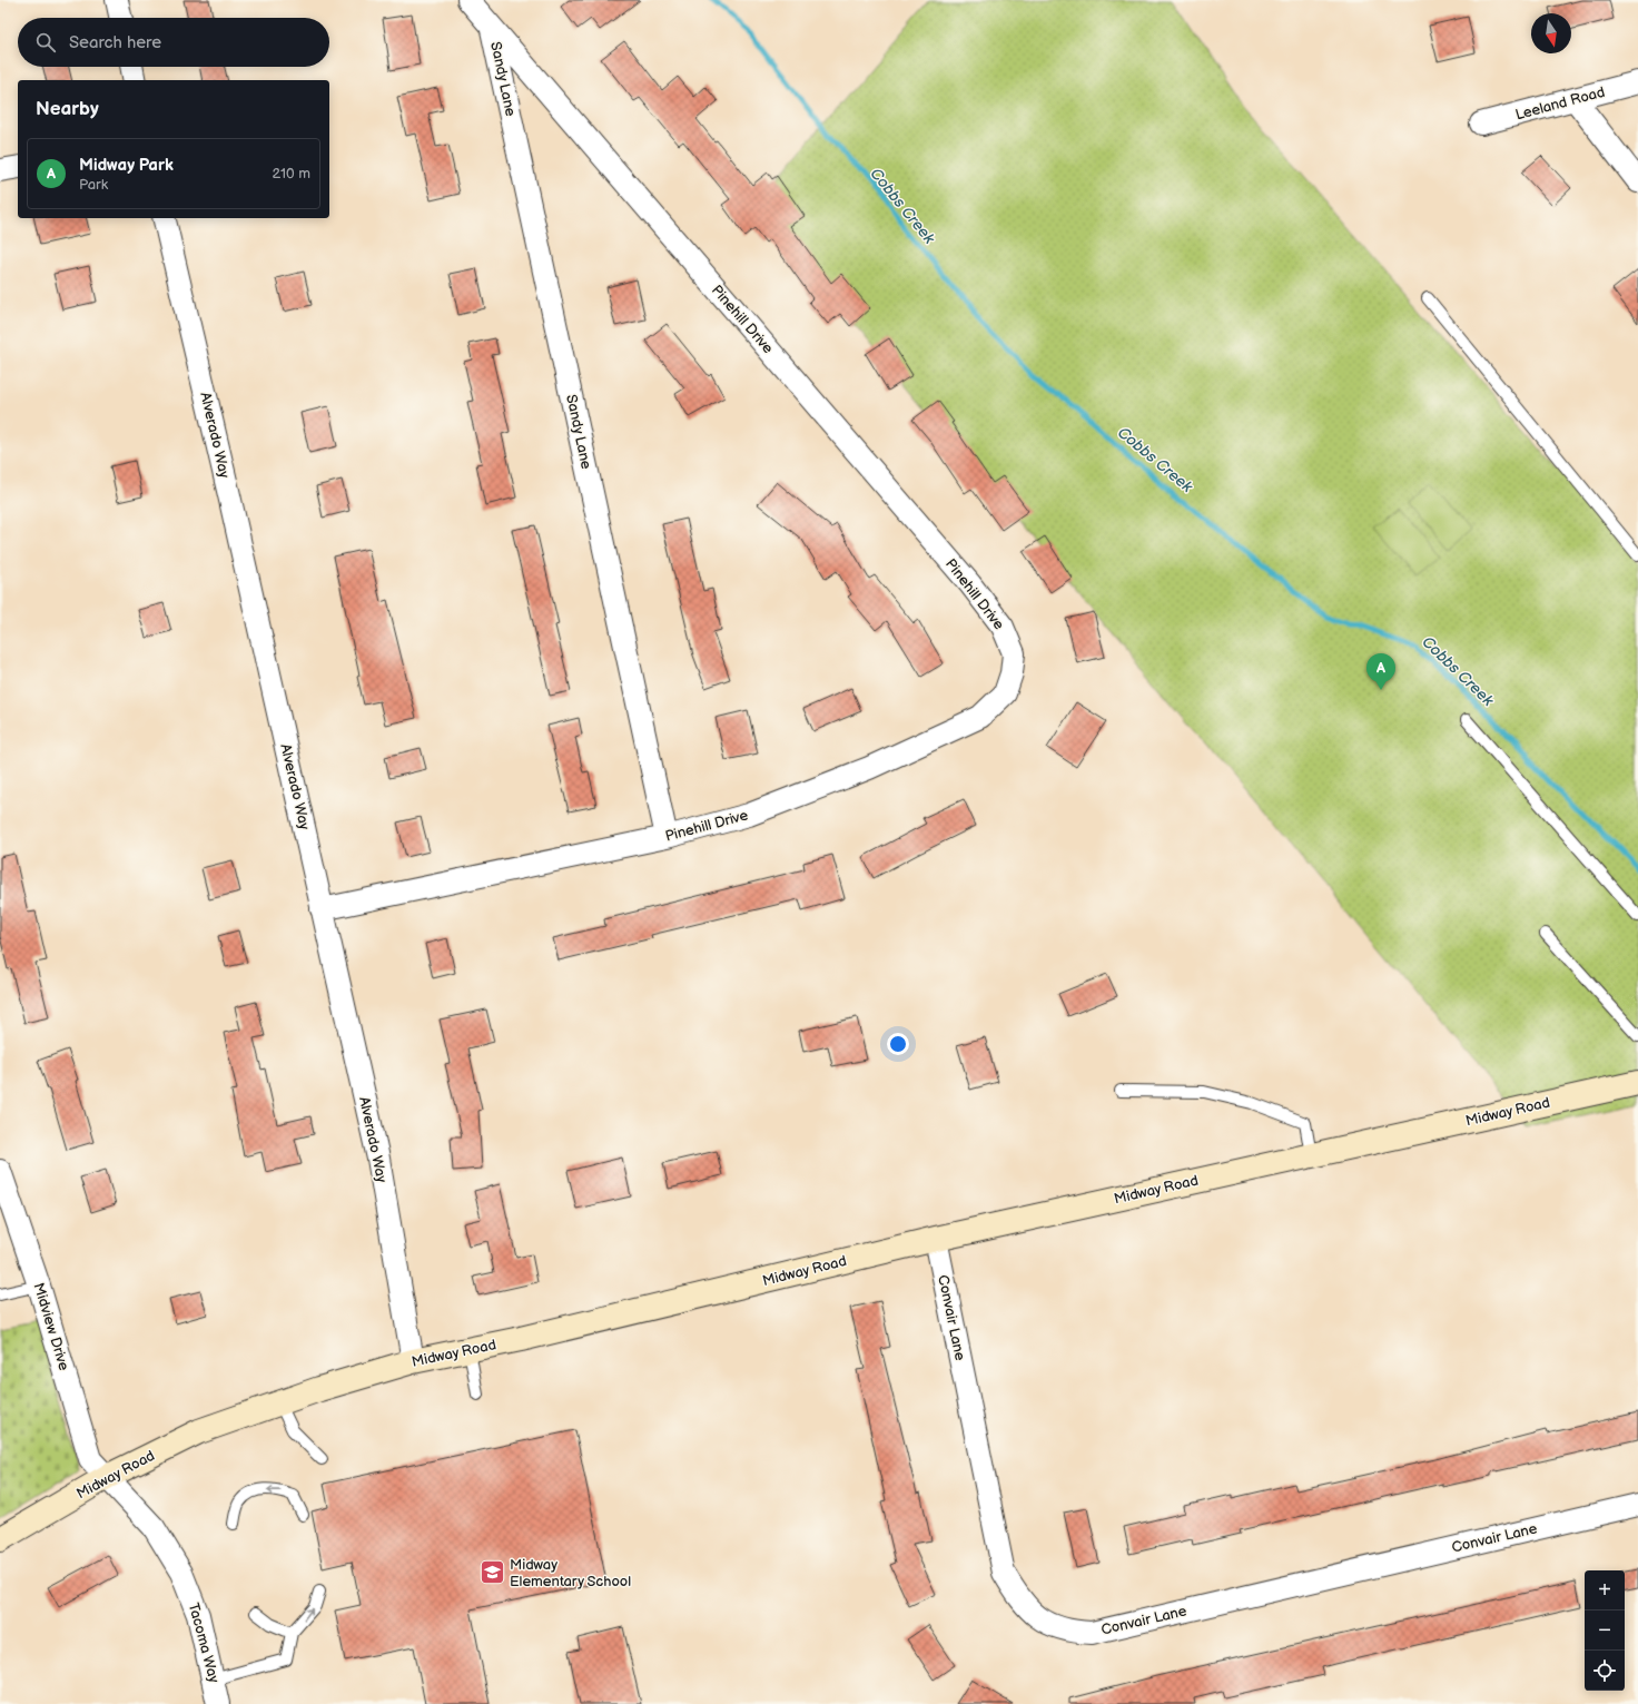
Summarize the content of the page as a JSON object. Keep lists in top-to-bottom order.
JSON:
{
  "streets": {
    "street": [
      "Sandy Lane",
      "Leeland Road",
      "Pinehill Drive",
      "Alverado Way",
      "Midway Road",
      "Convair Lane",
      "Midview Drive",
      "Tacoma Way"
    ]
  },
  "crossings": [
    ["Sandy Lane", "Pinehill Drive"],
    ["Pinehill Drive", "Alverado Way"],
    ["Alverado Way", "Midway Road"],
    ["Midway Road", "Convair Lane"],
    ["Midway Road", "Midview Drive"],
    ["Midway Road", "Tacoma Way"],
    ["Midview Drive", "Tacoma Way"]
  ],
  "water": ["Cobbs Creek"],
  "places": {
    "school or university": ["Midway Elementary School"]
  },
  "north": "bottom",
  "page": {
    "search": "Search here",
    "heading": "Nearby",
    "list": [
      {
        "mark": "A",
        "name": "Midway Park",
        "note": "Park",
        "value": "210 m"
      }
    ],
    "pins": "A",
    "map_buttons": ["+", "−"]
  }
}
